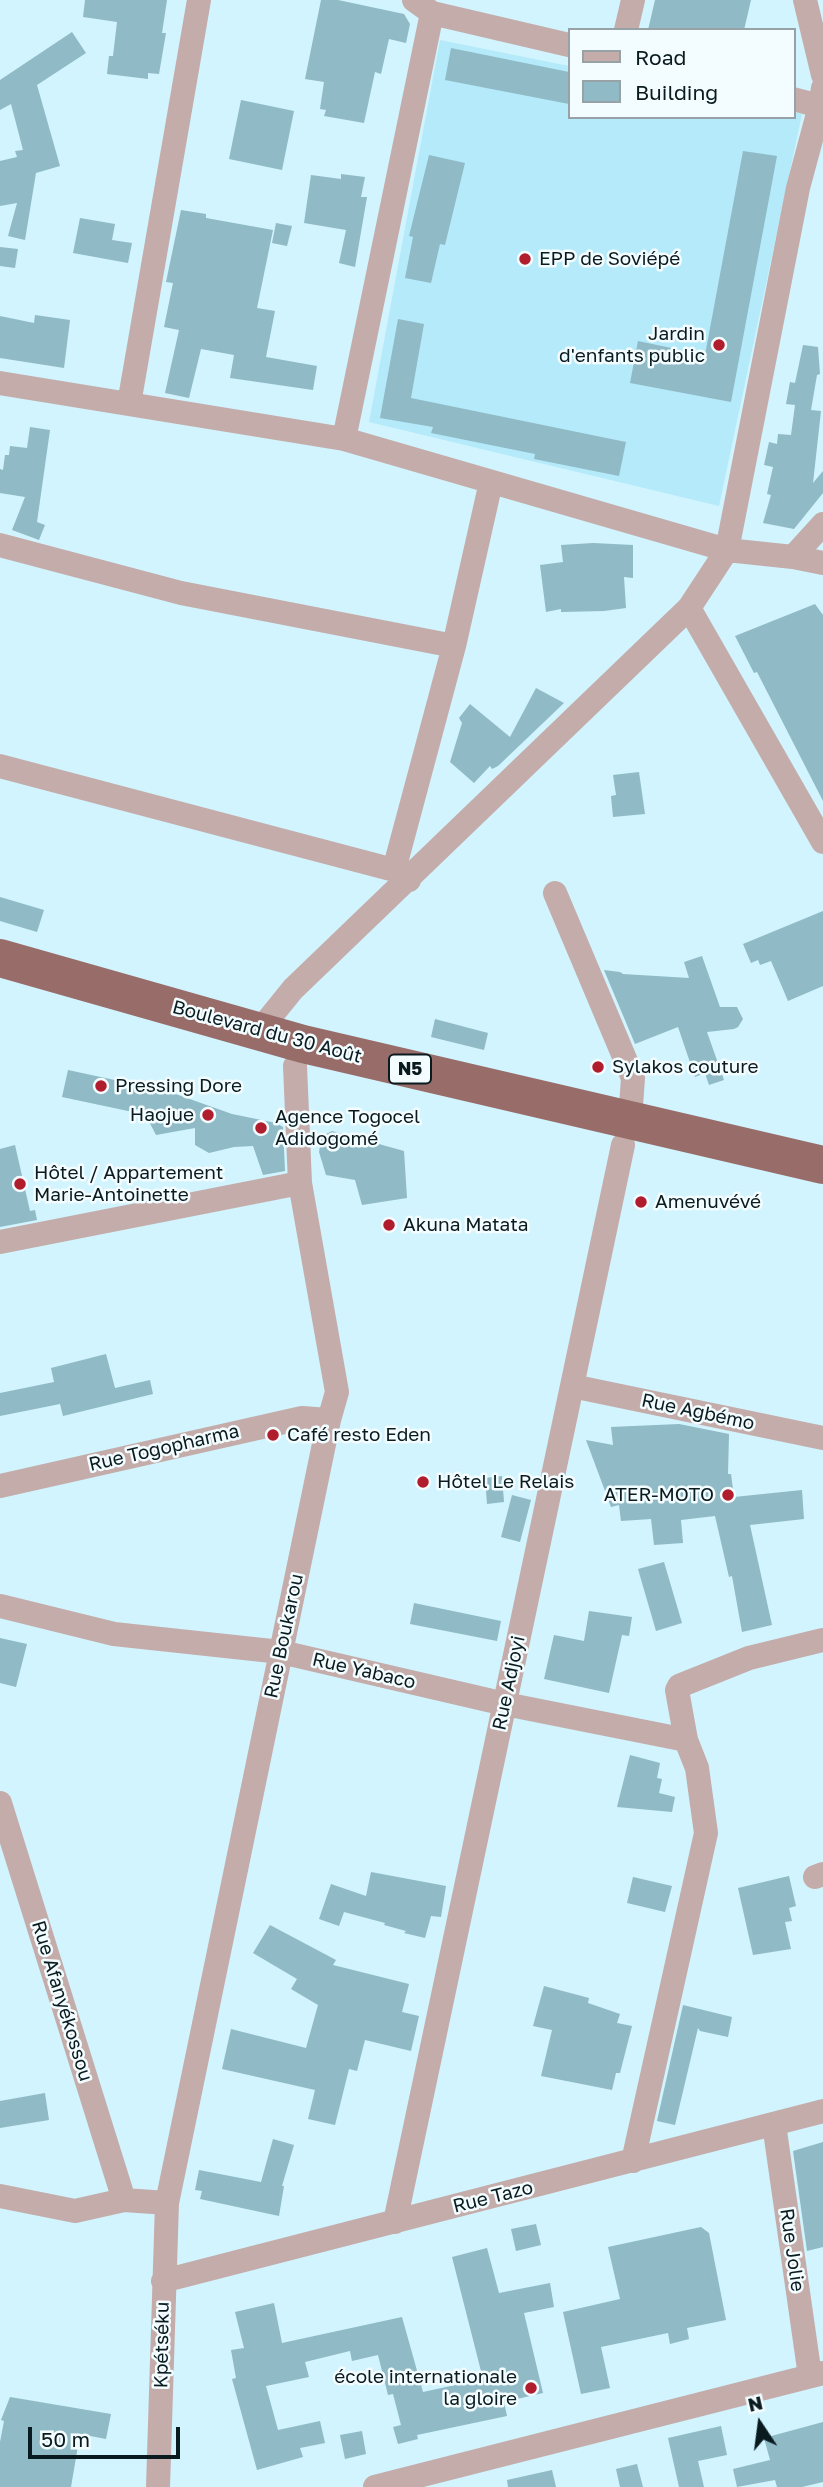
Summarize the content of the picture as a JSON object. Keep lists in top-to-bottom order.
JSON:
{
  "streets": {
    "highway": ["Boulevard du 30 Août", "N5"],
    "street": [
      "Rue Agbémo",
      "Rue Togopharma",
      "Rue Boukarou",
      "Rue Yabaco",
      "Rue Adjoyi",
      "Rue Afanyékossou",
      "Rue Tazo",
      "Rue Jolie",
      "Kpétséku"
    ]
  },
  "crossings": [
    ["Boulevard du 30 Août", "Rue Boukarou"],
    ["Boulevard du 30 Août", "Rue Adjoyi"],
    ["Rue Agbémo", "Rue Adjoyi"],
    ["Rue Togopharma", "Rue Boukarou"],
    ["Rue Boukarou", "Rue Yabaco"],
    ["Rue Boukarou", "Kpétséku"],
    ["Rue Yabaco", "Rue Adjoyi"],
    ["Rue Adjoyi", "Rue Tazo"],
    ["Rue Tazo", "Rue Jolie"],
    ["Rue Tazo", "Kpétséku"]
  ],
  "places": [
    "EPP de Soviépé",
    "Jardin d'enfants public",
    "Sylakos couture",
    "Pressing Dore",
    "Haojue",
    "Agence Togocel Adidogomé",
    "Hôtel / Appartement Marie-Antoinette",
    "Amenuvévé",
    "Akuna Matata",
    "Café resto Eden",
    "Hôtel Le Relais",
    "ATER-MOTO",
    "école internationale la gloire"
  ],
  "legend": ["Road", "Building"],
  "scale_bar": "50 m",
  "north": "top"
}
